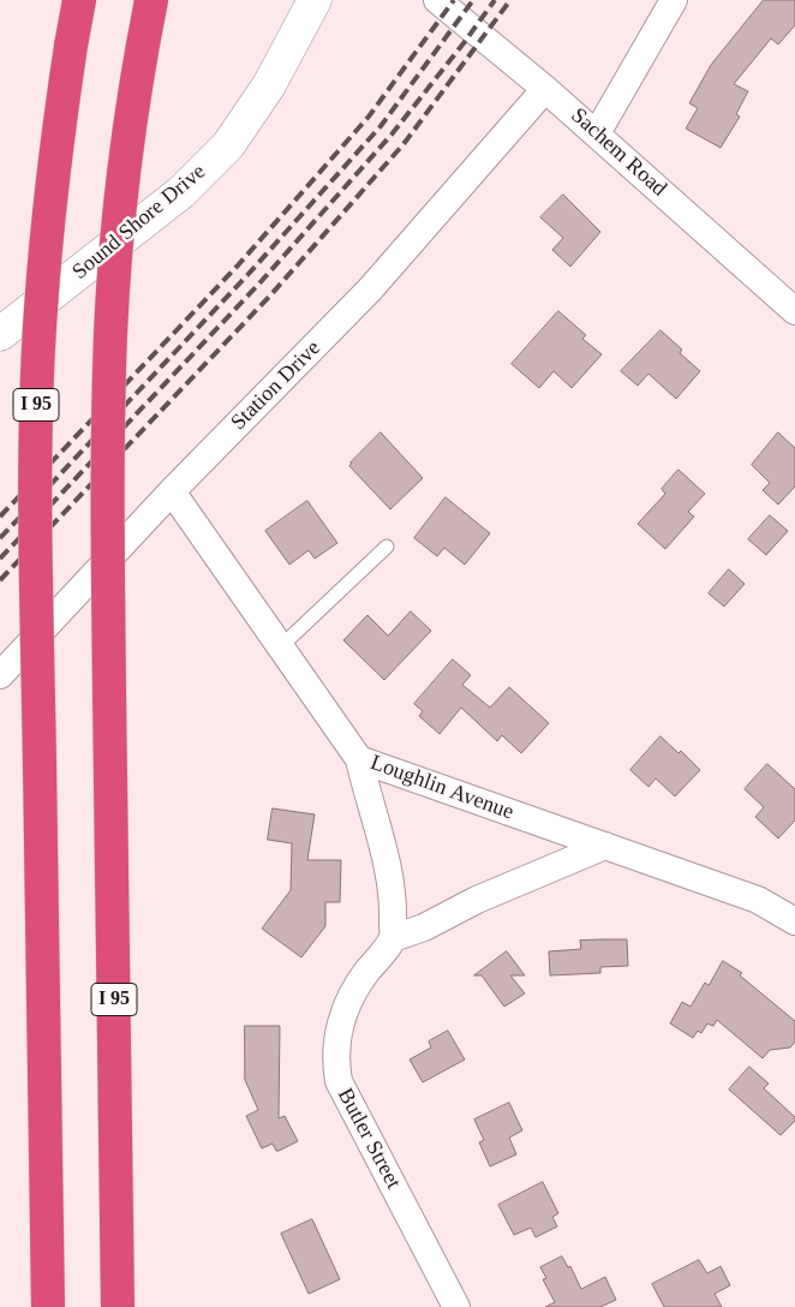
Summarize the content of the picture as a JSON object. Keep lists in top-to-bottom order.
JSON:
{
  "streets": {
    "highway": ["I 95"],
    "main road": ["Sound Shore Drive"],
    "street": [
      "Sachem Road",
      "Station Drive",
      "Loughlin Avenue",
      "Butler Street"
    ]
  },
  "crossings": [
    ["Sachem Road", "Station Drive"],
    ["Station Drive", "Loughlin Avenue"]
  ]
}
